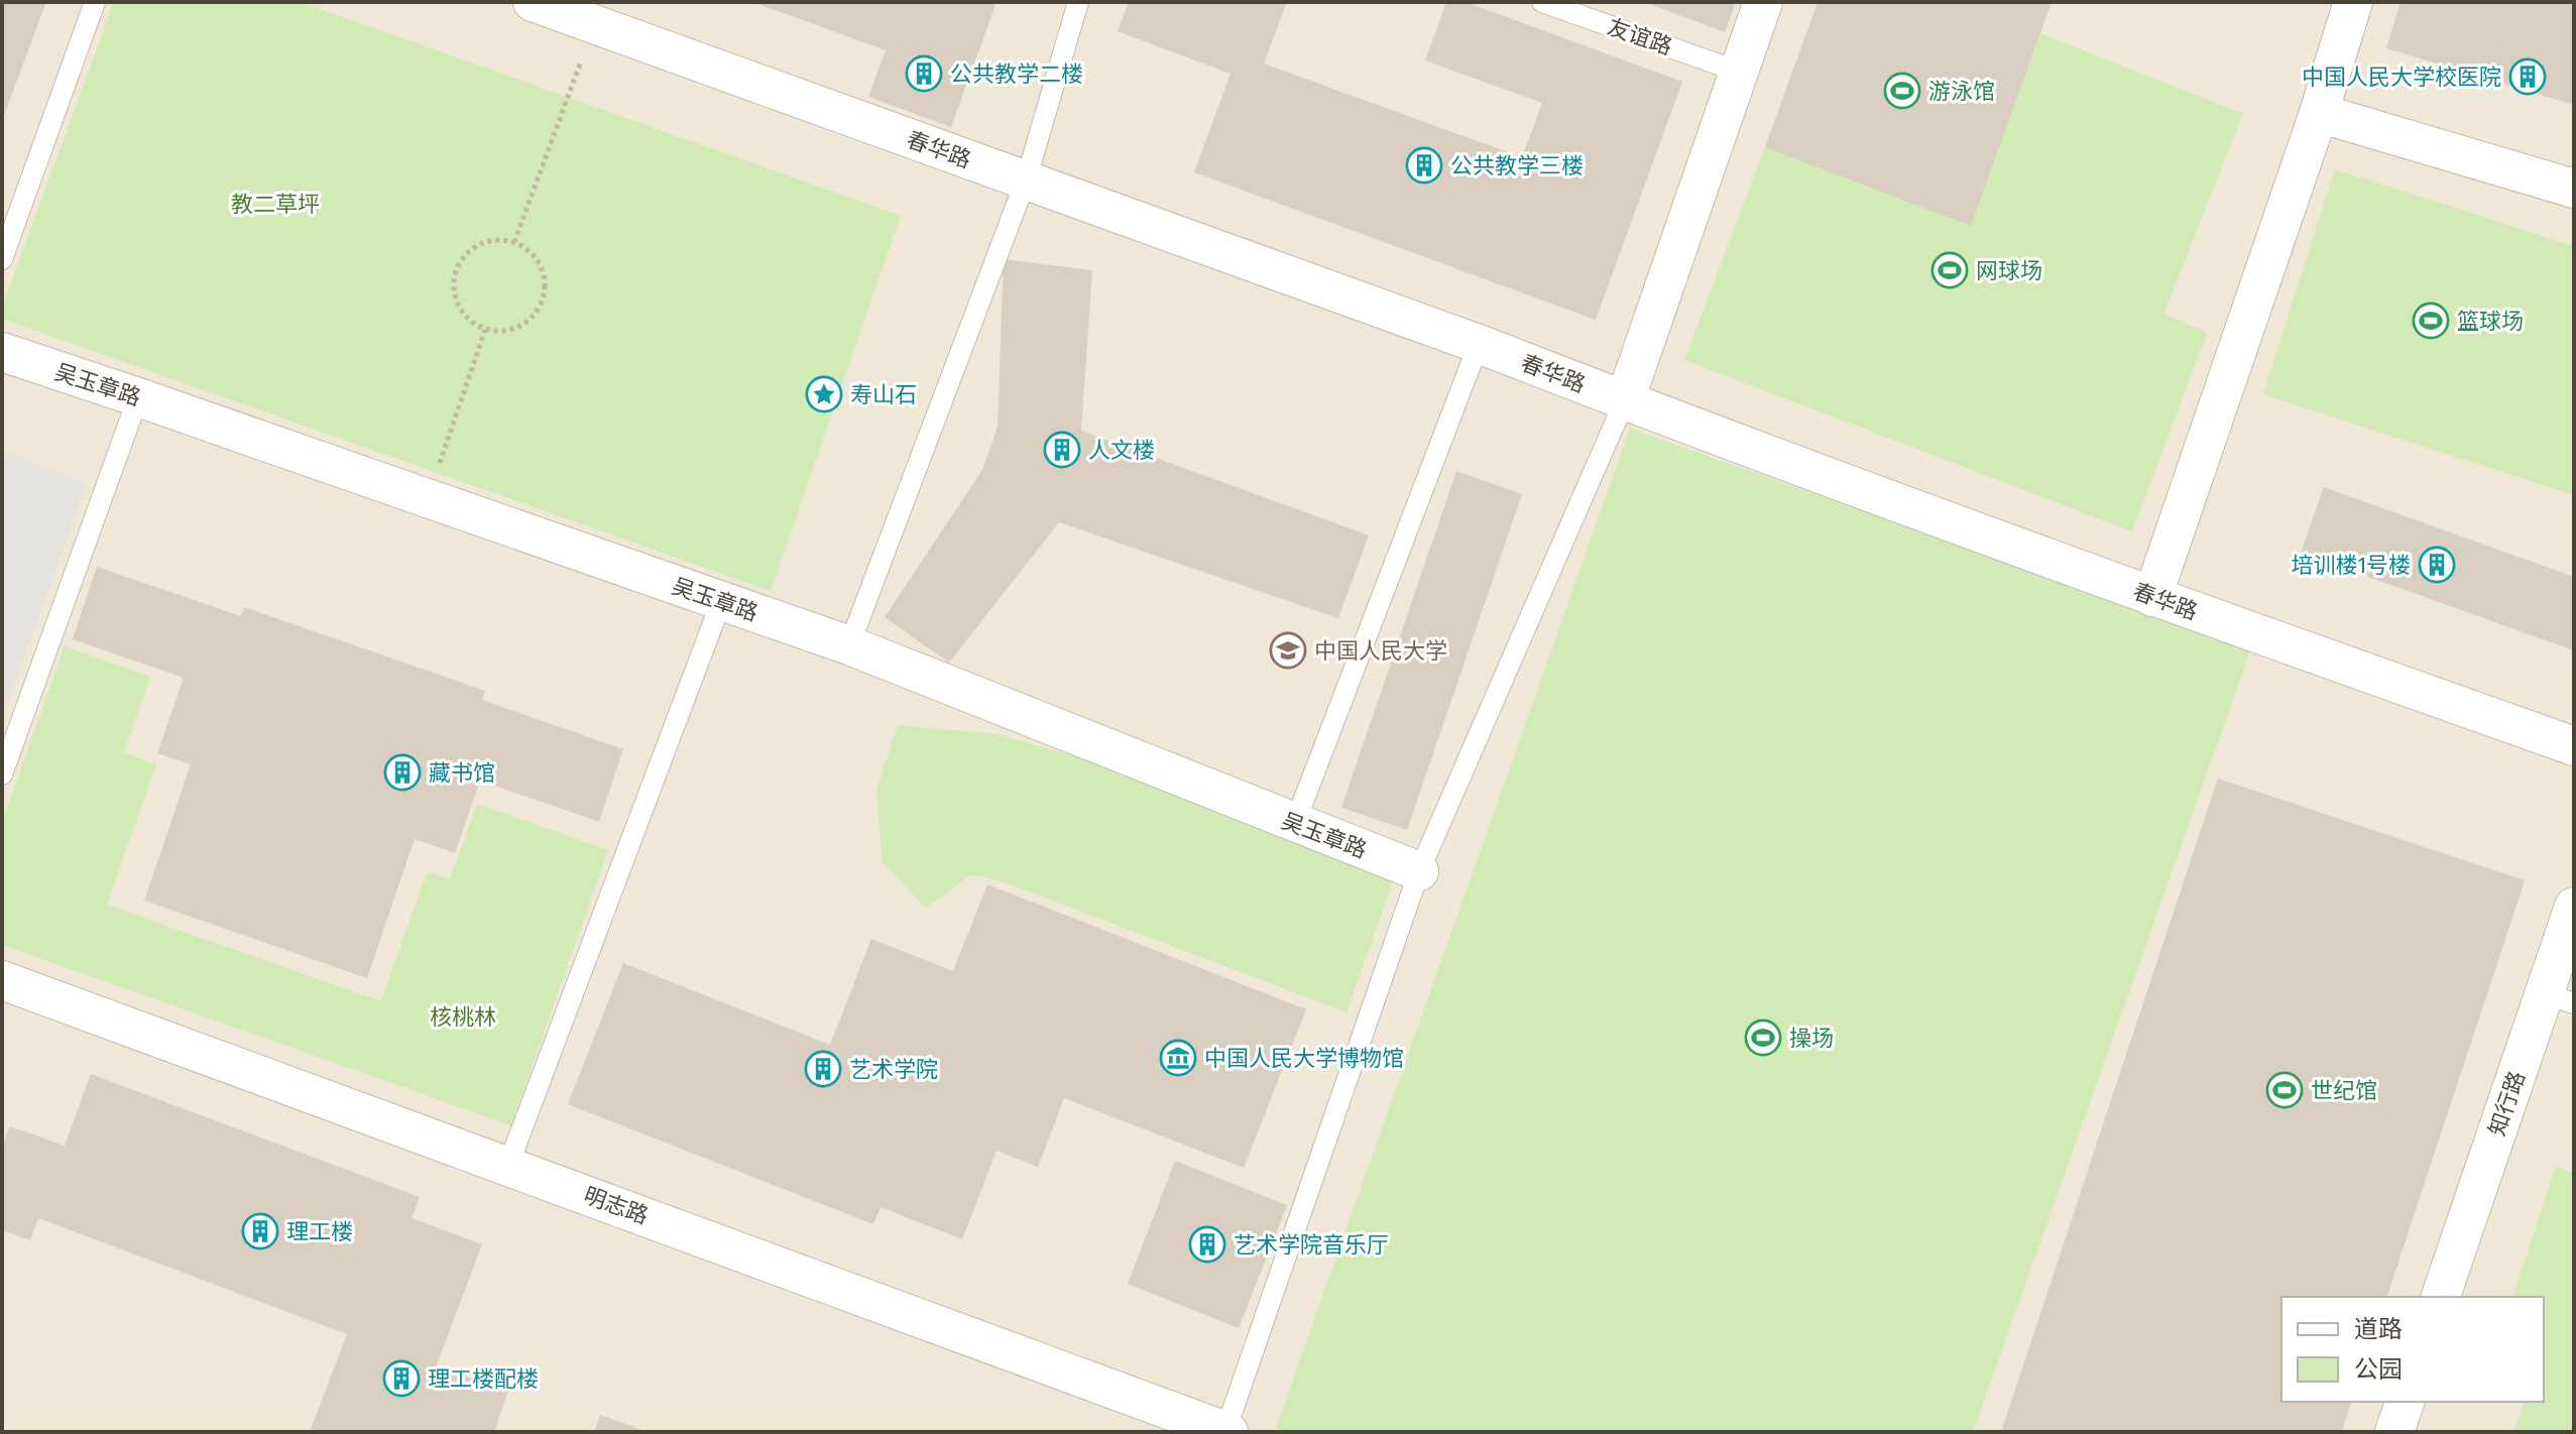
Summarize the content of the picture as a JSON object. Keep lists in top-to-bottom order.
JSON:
{
  "streets": {
    "street": [
      "春华路",
      "吴玉章路",
      "知行路",
      "明志路"
    ],
    "lane": ["友谊路"]
  },
  "parks": ["教二草坪", "核桃林"],
  "places": {
    "building": [
      "公共教学二楼",
      "中国人民大学校医院",
      "公共教学三楼",
      "人文楼",
      "培训楼1号楼",
      "藏书馆",
      "艺术学院",
      "理工楼",
      "艺术学院音乐厅",
      "理工楼配楼"
    ],
    "sports": [
      "游泳馆",
      "网球场",
      "篮球场",
      "操场",
      "世纪馆"
    ],
    "place": ["寿山石"],
    "school or university": ["中国人民大学"],
    "museum": ["中国人民大学博物馆"]
  },
  "legend": ["道路", "公园"]
}
